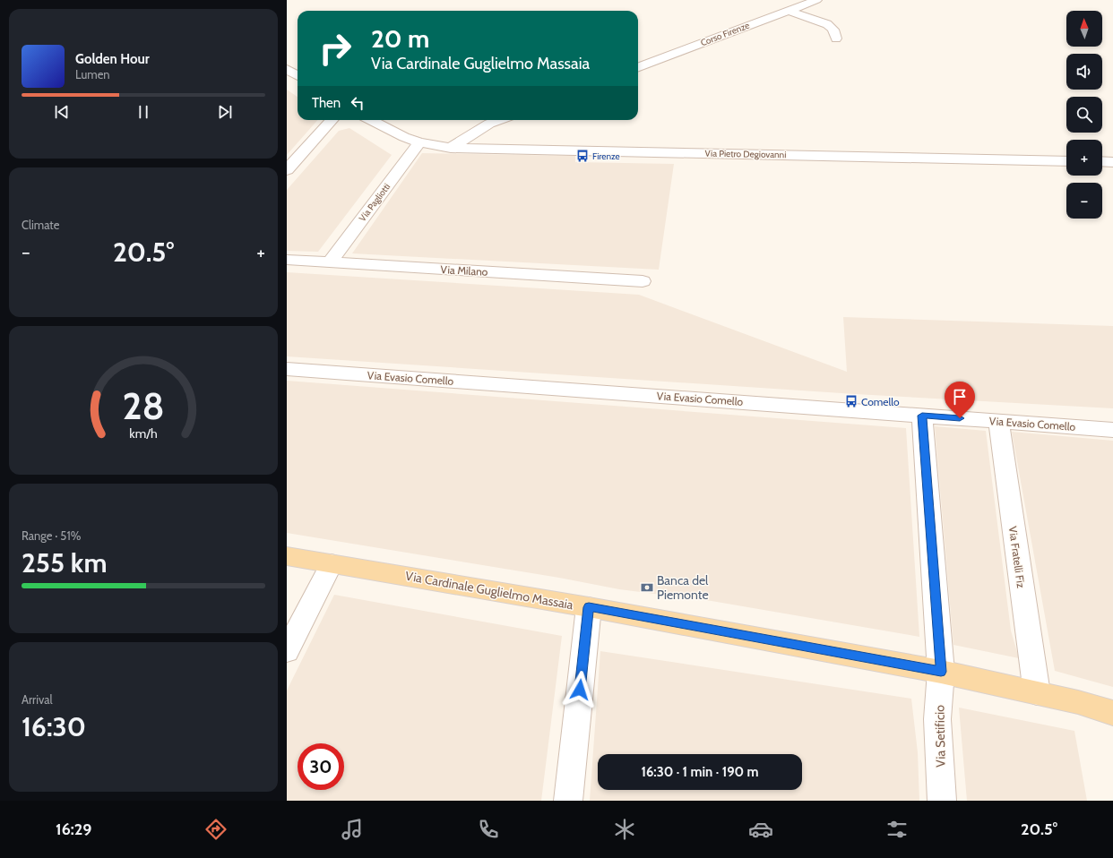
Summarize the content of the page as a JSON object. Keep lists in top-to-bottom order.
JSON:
{
  "streets": {
    "main road": ["Via Cardinale Guglielmo Massaia"],
    "street": [
      "Corso Firenze",
      "Via Pietro Degiovanni",
      "Via Pagliotti",
      "Via Milano",
      "Via Evasio Comello",
      "Via Fratelli Fiz",
      "Via Setificio"
    ]
  },
  "crossings": [
    ["Via Pietro Degiovanni", "Via Pagliotti"],
    ["Via Pagliotti", "Via Milano"],
    ["Via Evasio Comello", "Via Fratelli Fiz"],
    ["Via Evasio Comello", "Via Setificio"],
    ["Via Fratelli Fiz", "Via Cardinale Guglielmo Massaia"],
    ["Via Cardinale Guglielmo Massaia", "Via Setificio"]
  ],
  "places": {
    "bus stop": ["Firenze", "Comello"],
    "bank": ["Banca del Piemonte"]
  },
  "north": "top",
  "page": {
    "map_buttons": ["+", "−"],
    "turn": ["20 m", "Via Cardinale Guglielmo Massaia"],
    "song": ["Golden Hour", "Lumen"],
    "then": "Then",
    "tile": [
      "Climate",
      ["Range · 51%", "255 km"],
      ["Arrival", "16:30"]
    ],
    "heat": ["−", "20.5°", "+"],
    "limit": "30",
    "trip": "16:30 · 1 min · 190 m",
    "tabs": ["16:29", "20.5°"],
    "gauge": ["28", "km/h"]
  }
}
